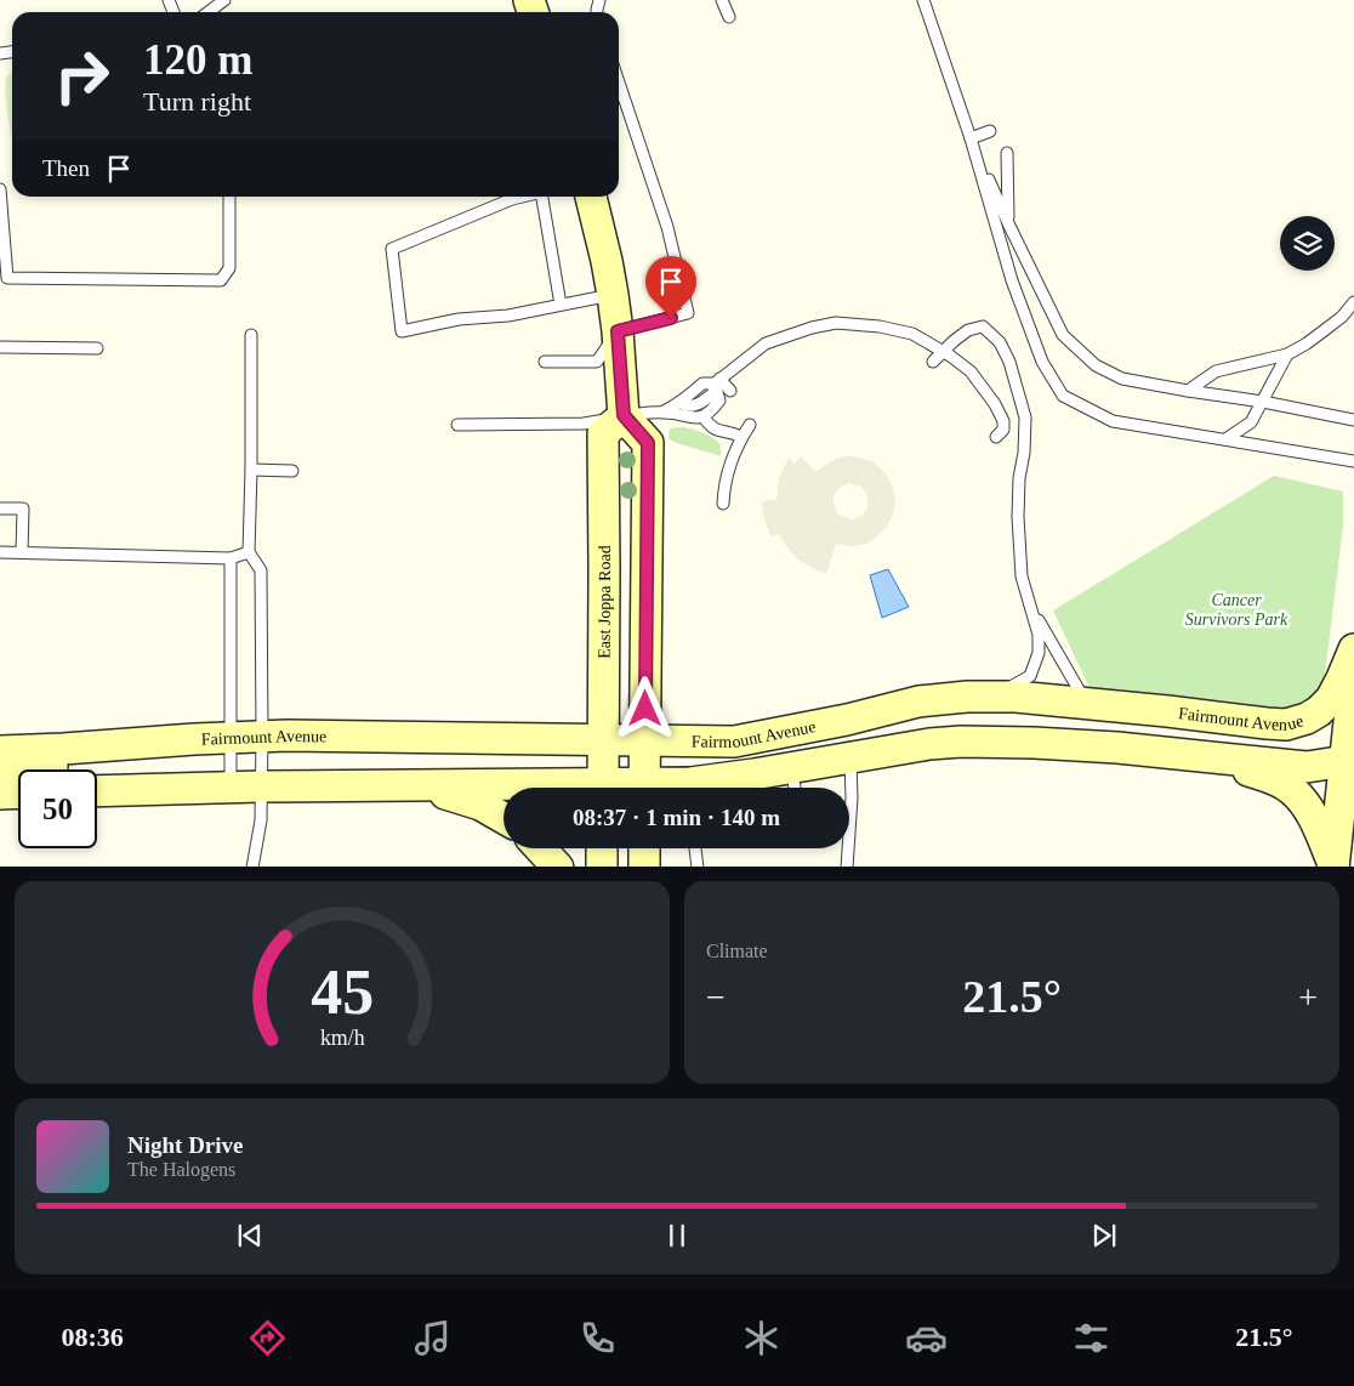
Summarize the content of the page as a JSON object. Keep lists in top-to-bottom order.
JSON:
{
  "streets": {
    "main road": ["East Joppa Road", "Fairmount Avenue"]
  },
  "crossings": [
    ["East Joppa Road", "Fairmount Avenue"]
  ],
  "parks": ["Cancer Survivors Park"],
  "page": {
    "turn": ["120 m", "Turn right"],
    "then": "Then",
    "limit": "50",
    "trip": "08:37 · 1 min · 140 m",
    "tile": "Climate",
    "heat": ["−", "21.5°", "+"],
    "song": ["Night Drive", "The Halogens"],
    "tabs": ["08:36", "21.5°"],
    "gauge": ["45", "km/h"]
  }
}
